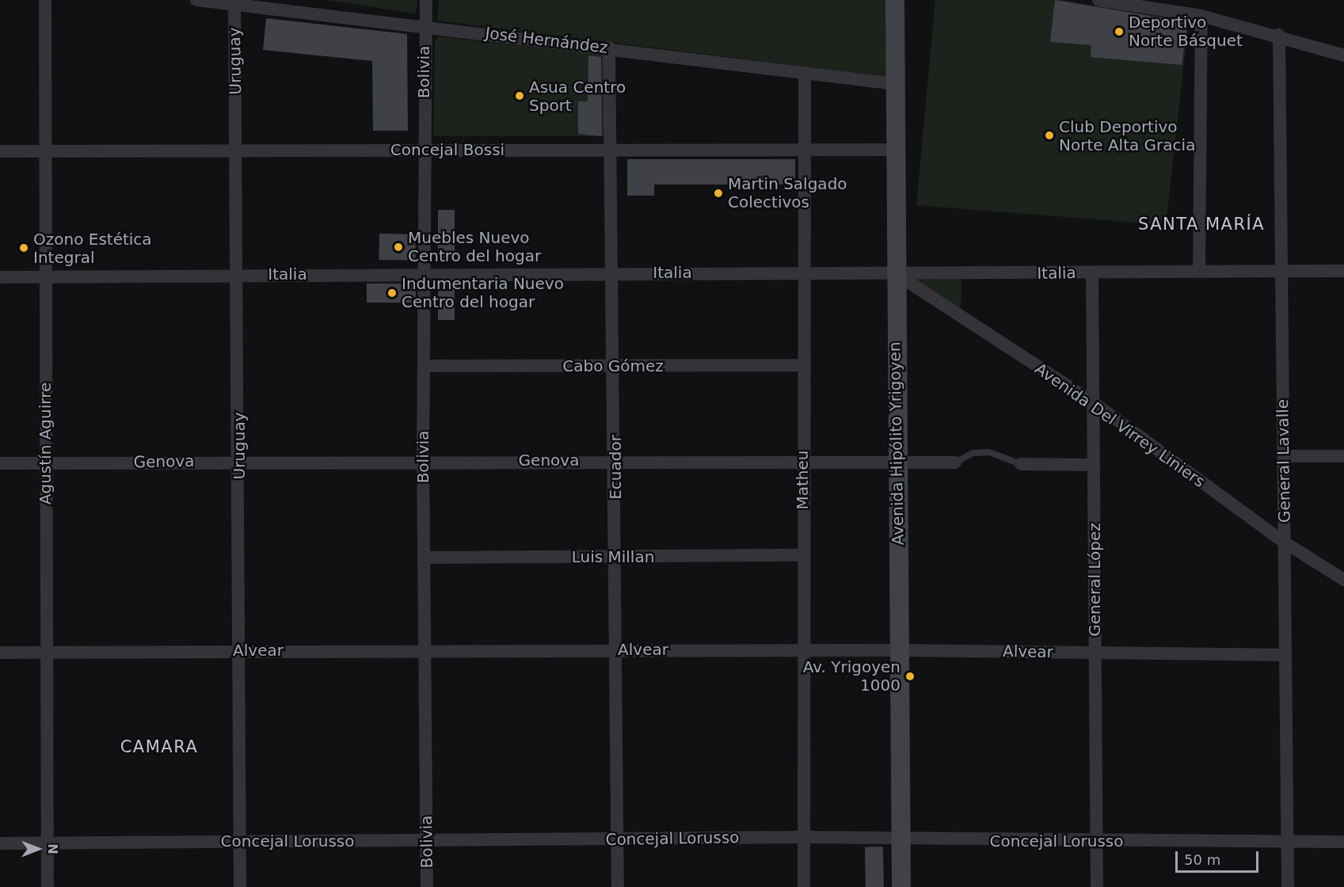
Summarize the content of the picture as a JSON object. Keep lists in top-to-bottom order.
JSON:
{
  "streets": {
    "main road": ["Avenida Hipólito Yrigoyen"],
    "street": [
      "José Hernández",
      "Uruguay",
      "Bolivia",
      "Concejal Bossi",
      "Italia",
      "Cabo Gómez",
      "Avenida Del Virrey Liniers",
      "Agustín Aguirre",
      "Genova",
      "General Lavalle",
      "Ecuador",
      "Matheu",
      "Luis Millan",
      "General López",
      "Alvear",
      "Concejal Lorusso"
    ]
  },
  "crossings": [
    ["José Hernández", "Uruguay"],
    ["José Hernández", "Bolivia"],
    ["José Hernández", "Avenida Hipólito Yrigoyen"],
    ["José Hernández", "Ecuador"],
    ["José Hernández", "Matheu"],
    ["Uruguay", "Concejal Bossi"],
    ["Uruguay", "Italia"],
    ["Uruguay", "Genova"],
    ["Uruguay", "Alvear"],
    ["Uruguay", "Concejal Lorusso"],
    ["Bolivia", "Concejal Bossi"],
    ["Bolivia", "Italia"],
    ["Bolivia", "Cabo Gómez"],
    ["Bolivia", "Genova"],
    ["Bolivia", "Luis Millan"],
    ["Bolivia", "Alvear"],
    ["Bolivia", "Concejal Lorusso"],
    ["Concejal Bossi", "Agustín Aguirre"],
    ["Concejal Bossi", "Avenida Hipólito Yrigoyen"],
    ["Concejal Bossi", "Ecuador"],
    ["Concejal Bossi", "Matheu"],
    ["Italia", "Avenida Del Virrey Liniers"],
    ["Italia", "Agustín Aguirre"],
    ["Italia", "Avenida Hipólito Yrigoyen"],
    ["Italia", "General Lavalle"],
    ["Italia", "Ecuador"],
    ["Italia", "Matheu"],
    ["Italia", "General López"],
    ["Cabo Gómez", "Ecuador"],
    ["Cabo Gómez", "Matheu"],
    ["Avenida Del Virrey Liniers", "Avenida Hipólito Yrigoyen"],
    ["Avenida Del Virrey Liniers", "General Lavalle"],
    ["Avenida Del Virrey Liniers", "General López"],
    ["Agustín Aguirre", "Genova"],
    ["Agustín Aguirre", "Alvear"],
    ["Agustín Aguirre", "Concejal Lorusso"],
    ["Avenida Hipólito Yrigoyen", "Genova"],
    ["Avenida Hipólito Yrigoyen", "Alvear"],
    ["Avenida Hipólito Yrigoyen", "Concejal Lorusso"],
    ["Genova", "Ecuador"],
    ["Genova", "Matheu"],
    ["Genova", "General López"],
    ["General Lavalle", "Alvear"],
    ["General Lavalle", "Concejal Lorusso"],
    ["Ecuador", "Luis Millan"],
    ["Ecuador", "Alvear"],
    ["Ecuador", "Concejal Lorusso"],
    ["Matheu", "Luis Millan"],
    ["Matheu", "Alvear"],
    ["Matheu", "Concejal Lorusso"],
    ["General López", "Alvear"],
    ["General López", "Concejal Lorusso"]
  ],
  "districts": ["SANTA MARÍA", "CAMARA"],
  "places": [
    "Deportivo Norte Básquet",
    "Asua Centro Sport",
    "Club Deportivo Norte Alta Gracia",
    "Martin Salgado Colectivos",
    "Muebles Nuevo Centro del hogar",
    "Ozono Estética Integral",
    "Indumentaria Nuevo Centro del hogar",
    "Av. Yrigoyen 1000"
  ],
  "scale_bar": "50 m",
  "north": "right"
}
